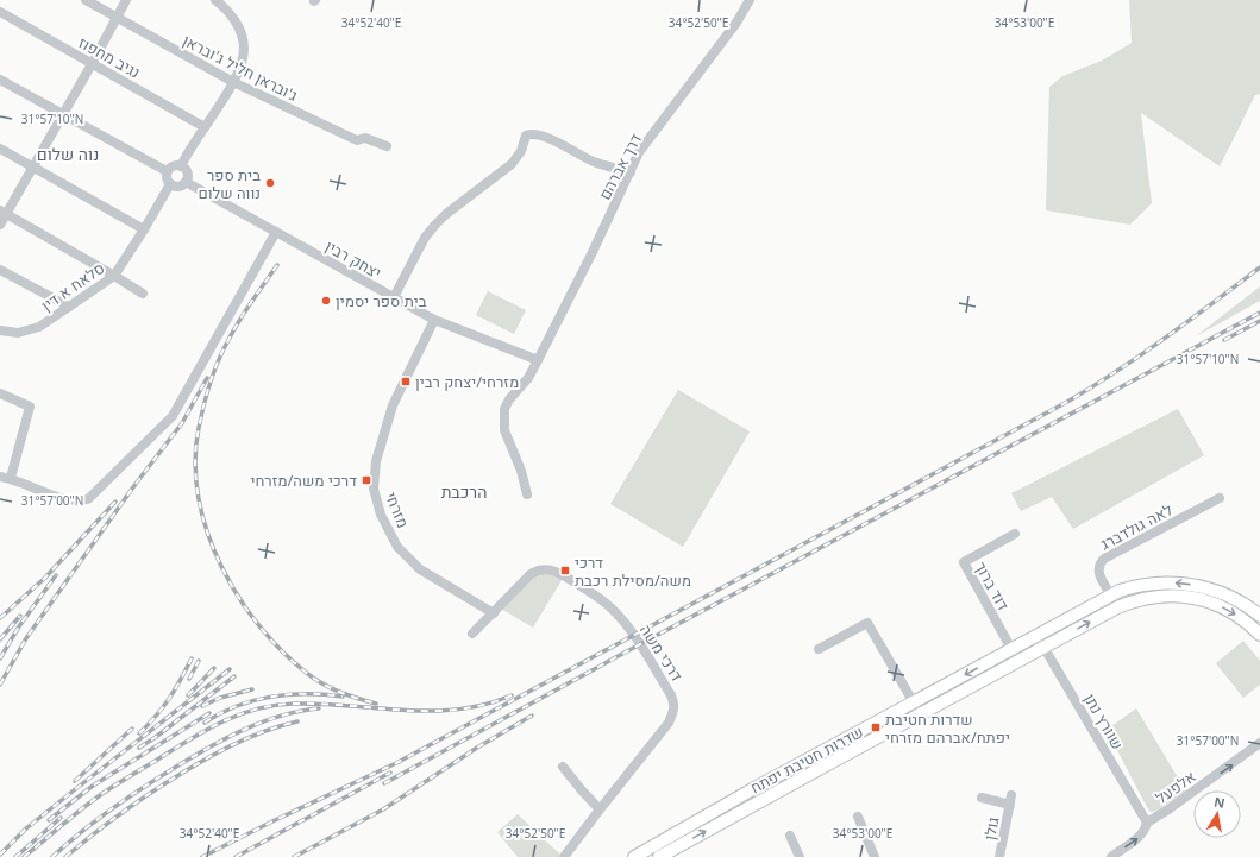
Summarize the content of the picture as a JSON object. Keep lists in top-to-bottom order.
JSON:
{
  "streets": {
    "main road": ["שדרות חטיבת יפתח"],
    "street": [
      "נגיב מחפוז",
      "ג'ובראן חליל ג'ובראן",
      "דרך אברהם",
      "יצחק רבין",
      "סלאח א דין",
      "מזרחי",
      "לאה גולדברג",
      "דוד ברוך",
      "דרכי משה",
      "שוורץ נתן",
      "אלפעל",
      "גולן"
    ]
  },
  "crossings": [
    ["דרך אברהם", "יצחק רבין"],
    ["יצחק רבין", "סלאח א דין"],
    ["יצחק רבין", "מזרחי"],
    ["מזרחי", "דרכי משה"],
    ["לאה גולדברג", "שדרות חטיבת יפתח"],
    ["דוד ברוך", "שדרות חטיבת יפתח"],
    ["שוורץ נתן", "שדרות חטיבת יפתח"],
    ["שוורץ נתן", "אלפעל"]
  ],
  "one_way": ["אלפעל"],
  "districts": ["נוה שלום", "הרכבת"],
  "places": {
    "other": ["בית ספר נווה שלום", "בית ספר יסמין"],
    "transit": [
      "מזרחי/יצחק רבין",
      "דרכי משה/מזרחי",
      "דרכי משה/מסילת רכבת",
      "שדרות חטיבת יפתח/אברהם מזרחי"
    ]
  },
  "north": "top",
  "coordinates": [
    "34°52'40\"E",
    "34°52'50\"E",
    "34°53'00\"E",
    "31°57'10\"N",
    "31°57'00\"N"
  ]
}
